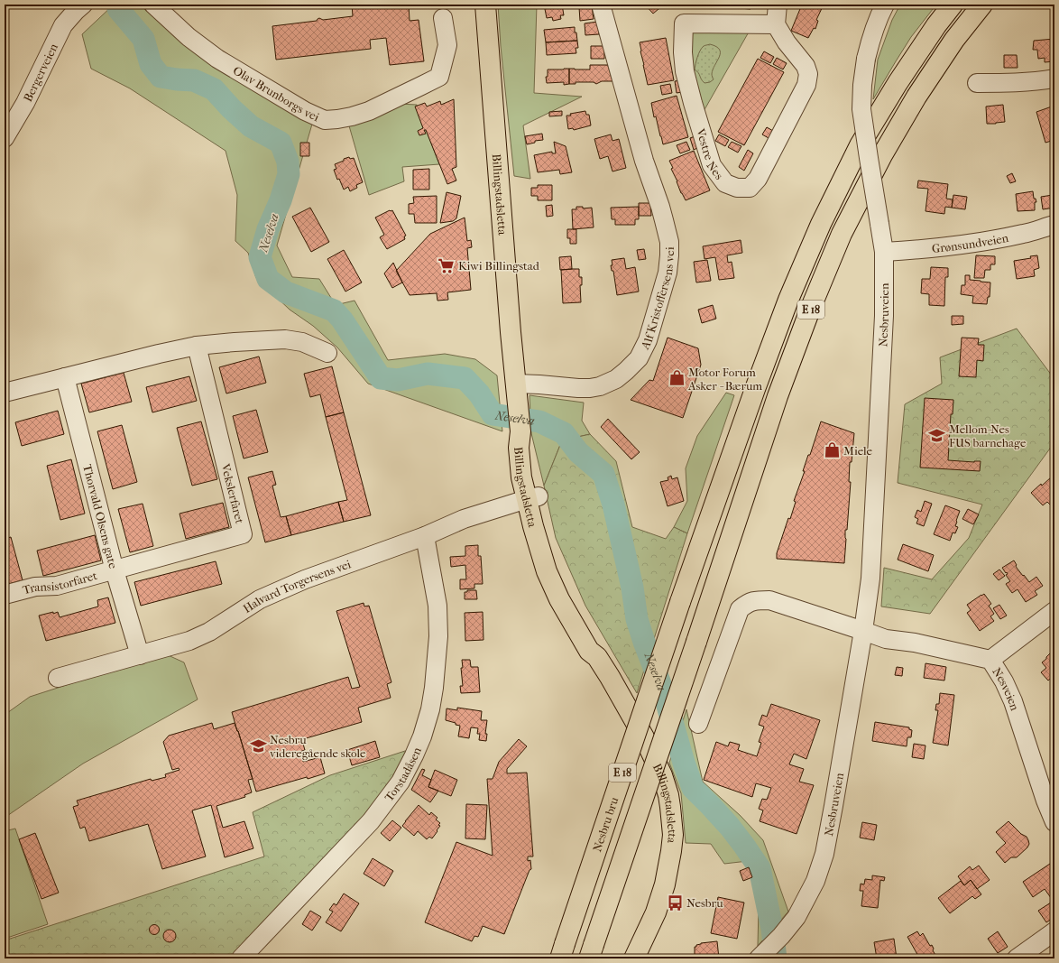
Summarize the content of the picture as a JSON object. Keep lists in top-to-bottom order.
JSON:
{
  "streets": {
    "main road": ["Billingstadsletta", "E 18", "Nesbru bru"],
    "street": [
      "Bergerveien",
      "Olav Brunborgs vei",
      "Vestre Nes",
      "Grønsundveien",
      "Alf Kristoffersens vei",
      "Nesbruveien",
      "Vekslerfaret",
      "Thorvald Olsens gate",
      "Transistorfaret",
      "Halvard Torgersens vei",
      "Nesveien",
      "Torstadåsen"
    ]
  },
  "crossings": [
    ["Billingstadsletta", "Alf Kristoffersens vei"],
    ["Billingstadsletta", "Halvard Torgersens vei"],
    ["Grønsundveien", "Nesbruveien"],
    ["Nesbruveien", "Nesveien"],
    ["Vekslerfaret", "Thorvald Olsens gate"],
    ["Vekslerfaret", "Transistorfaret"],
    ["Thorvald Olsens gate", "Transistorfaret"],
    ["Thorvald Olsens gate", "Halvard Torgersens vei"],
    ["Halvard Torgersens vei", "Torstadåsen"]
  ],
  "water": ["Neselva"],
  "places": {
    "supermarket": ["Kiwi Billingstad"],
    "shop": ["Motor Forum Asker - Bærum", "Miele"],
    "school or university": ["Mellom-Nes FUS barnehage", "Nesbru videregående skole"],
    "bus stop": ["Nesbru"]
  }
}
